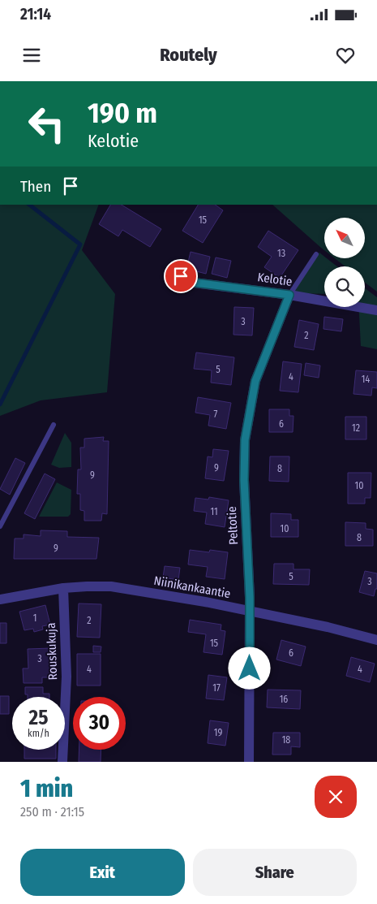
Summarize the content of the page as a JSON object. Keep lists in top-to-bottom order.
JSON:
{
  "streets": {
    "street": [
      "Kelotie",
      "Peltotie",
      "Niinikankaantie",
      "Rouskukuja"
    ]
  },
  "crossings": [
    ["Kelotie", "Peltotie"],
    ["Peltotie", "Niinikankaantie"],
    ["Niinikankaantie", "Rouskukuja"]
  ],
  "house_numbers": [
    "15",
    "13",
    "3",
    "2",
    "5",
    "4",
    "14",
    "7",
    "6",
    "12",
    "9",
    "8",
    "9",
    "10",
    "11",
    "10",
    "8",
    "9",
    "5",
    "3",
    "1",
    "2",
    "15",
    "6",
    "3",
    "4",
    "4",
    "17",
    "16",
    "19",
    "18"
  ],
  "north": "top left",
  "page": {
    "status": "21:14",
    "header": "Routely",
    "turn": ["190 m", "Kelotie"],
    "then": "Then",
    "speed": "25 km/h",
    "limit": "30",
    "heading": ["1 min", "250 m · 21:15"],
    "buttons": ["Exit", "Share"]
  }
}
